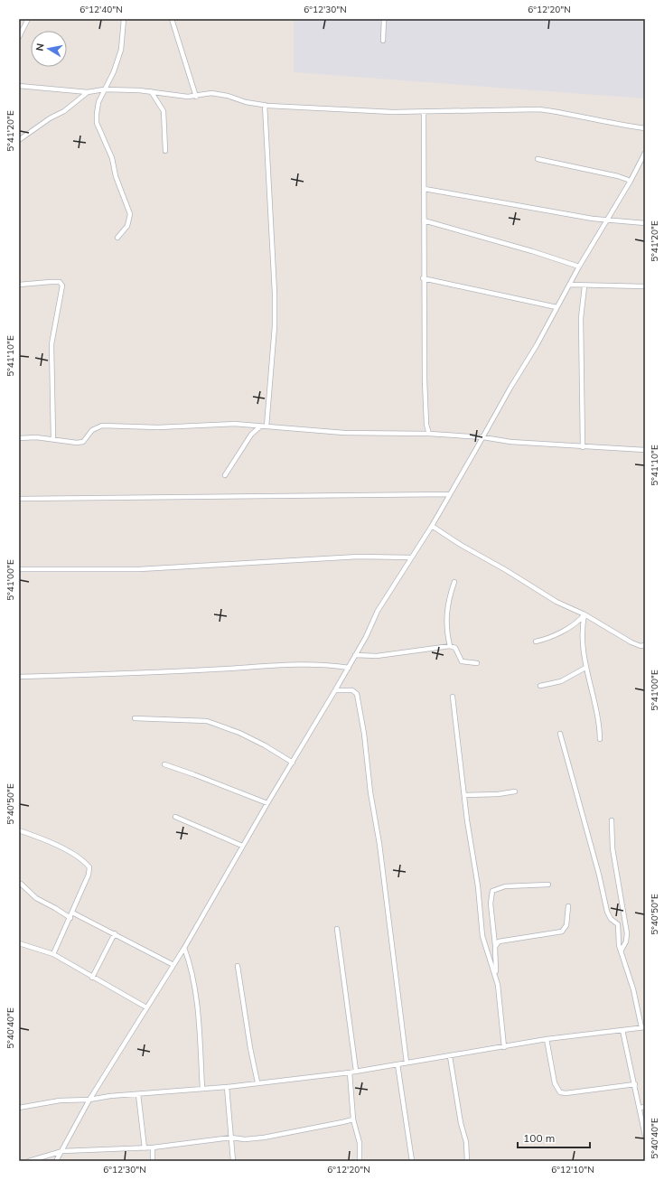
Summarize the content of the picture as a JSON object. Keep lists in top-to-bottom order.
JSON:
{
  "scale_bar": "100 m",
  "north": "left",
  "coordinates": [
    "6°12'40\"N",
    "6°12'30\"N",
    "6°12'20\"N",
    "5°41'20\"E",
    "5°41'10\"E",
    "5°41'00\"E",
    "5°40'50\"E",
    "5°40'40\"E",
    "6°12'10\"N"
  ]
}
